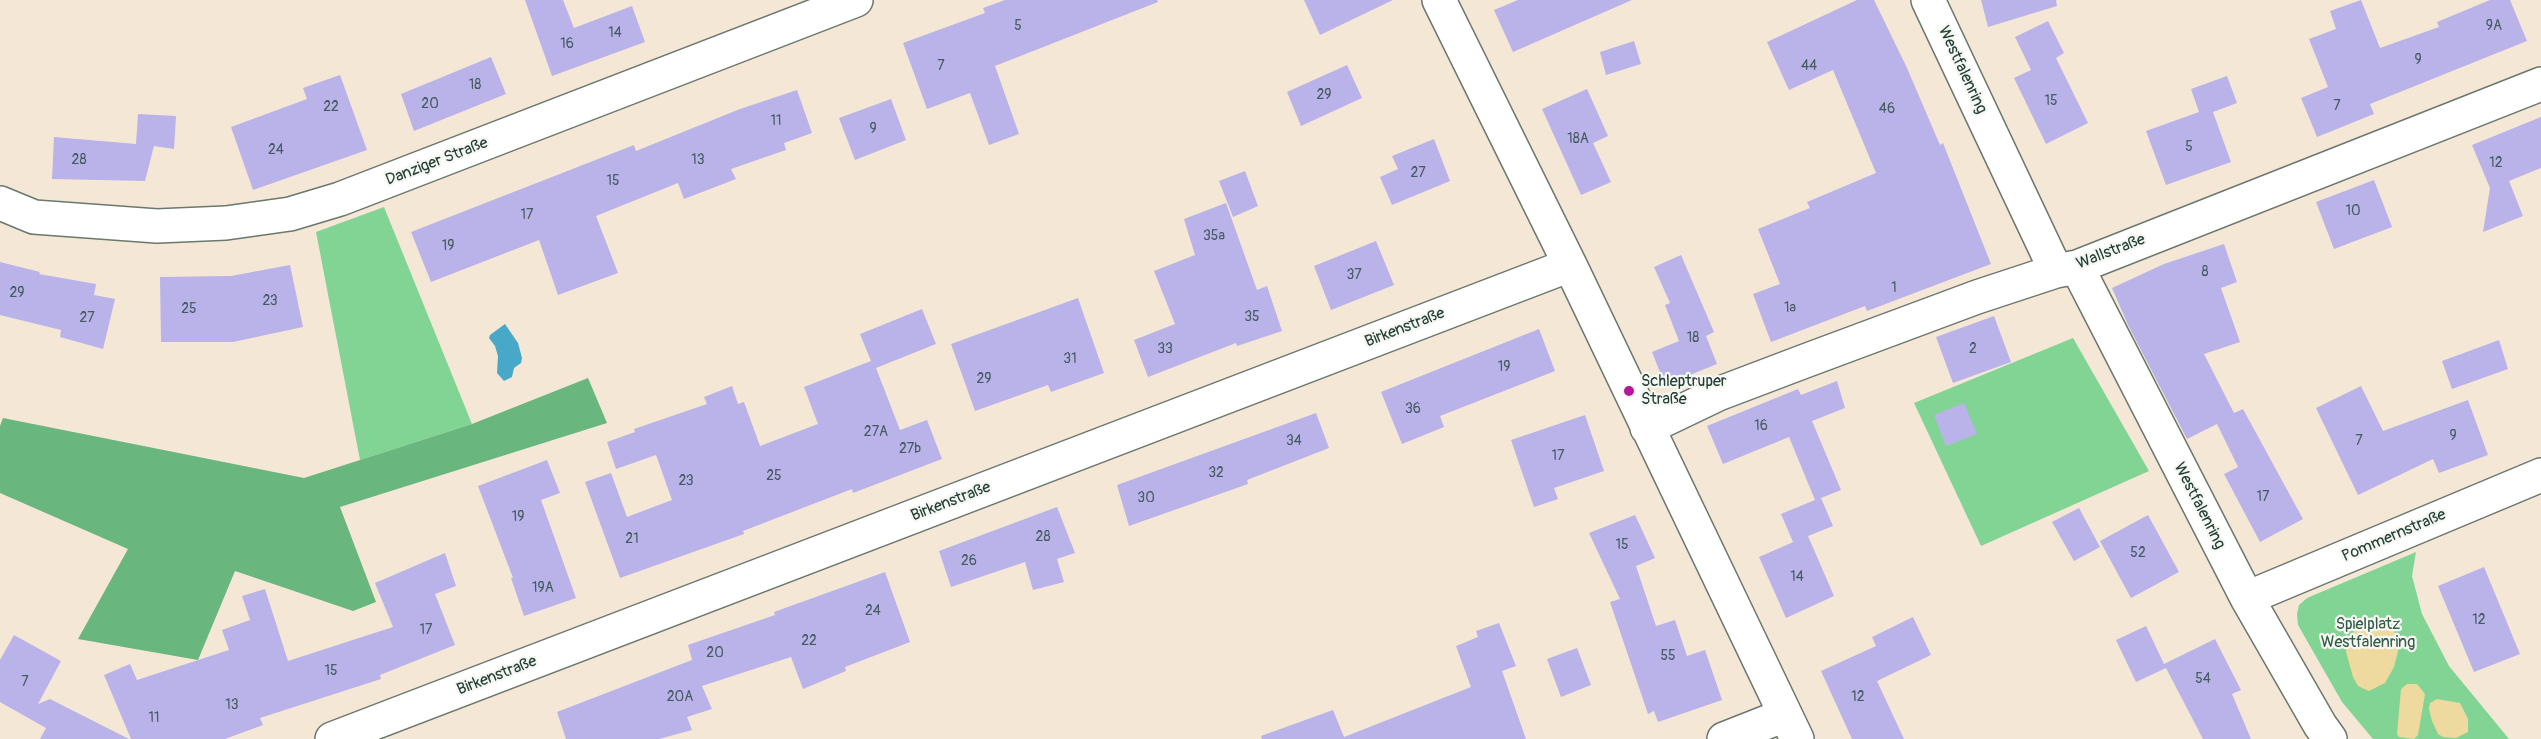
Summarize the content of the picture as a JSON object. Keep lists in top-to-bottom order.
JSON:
{
  "streets": {
    "street": [
      "Westfalenring",
      "Danziger Straße",
      "Wallstraße",
      "Birkenstraße",
      "Pommernstraße"
    ]
  },
  "crossings": [
    ["Westfalenring", "Wallstraße"],
    ["Westfalenring", "Pommernstraße"]
  ],
  "parks": ["Spielplatz Westfalenring"],
  "places": ["Schleptruper Straße"],
  "house_numbers": [
    "5",
    "9A",
    "14",
    "16",
    "9",
    "7",
    "44",
    "18",
    "29",
    "15",
    "20",
    "7",
    "22",
    "46",
    "11",
    "9",
    "18A",
    "5",
    "24",
    "28",
    "13",
    "12",
    "27",
    "15",
    "10",
    "17",
    "35a",
    "19",
    "8",
    "37",
    "1",
    "29",
    "23",
    "1a",
    "25",
    "35",
    "27",
    "18",
    "33",
    "2",
    "31",
    "19",
    "29",
    "36",
    "16",
    "27A",
    "9",
    "34",
    "7",
    "27b",
    "17",
    "32",
    "25",
    "23",
    "17",
    "30",
    "19",
    "28",
    "21",
    "15",
    "52",
    "26",
    "14",
    "19A",
    "24",
    "12",
    "17",
    "22",
    "20",
    "55",
    "15",
    "54",
    "7",
    "20A",
    "12",
    "13",
    "11"
  ]
}
